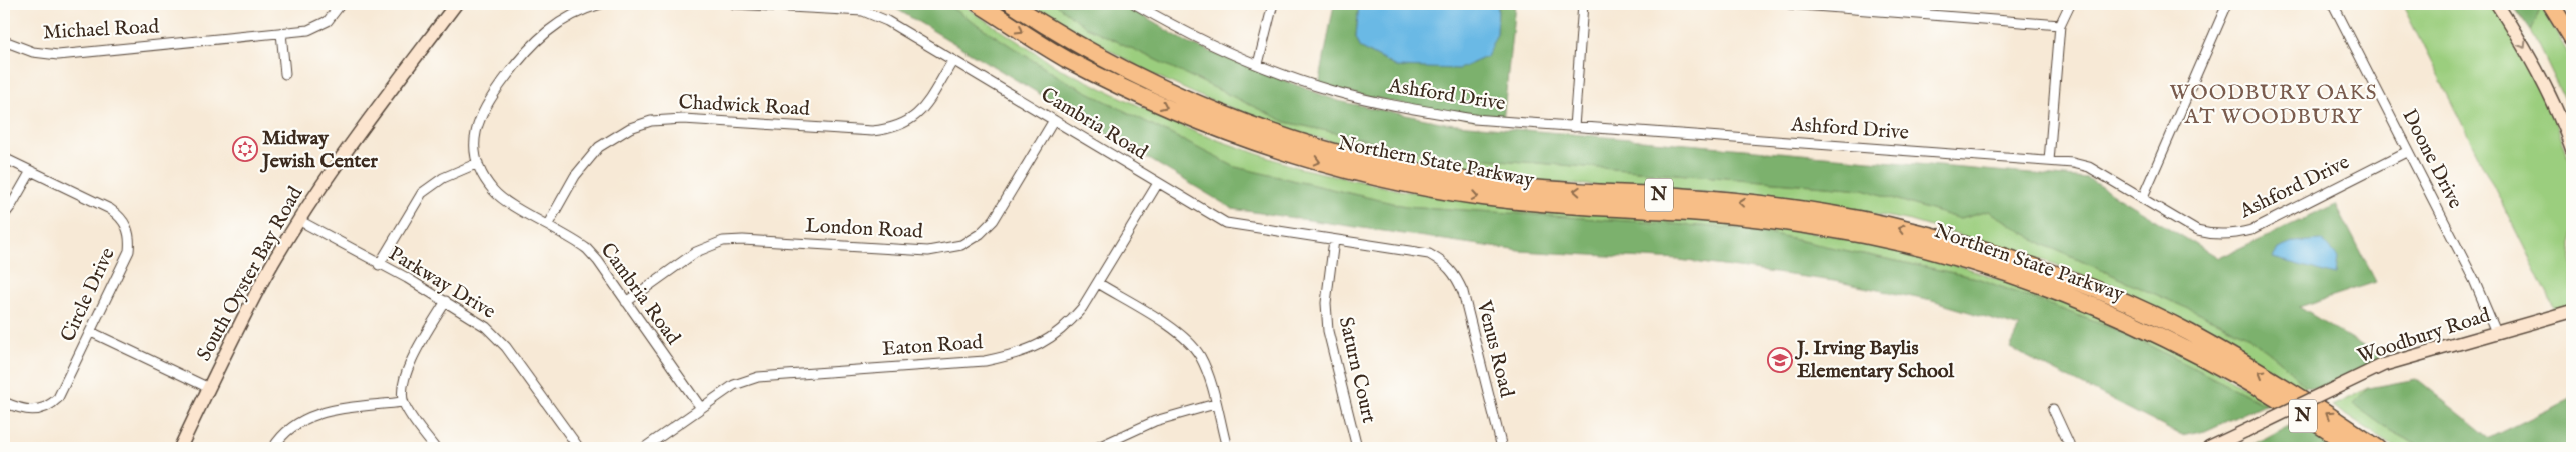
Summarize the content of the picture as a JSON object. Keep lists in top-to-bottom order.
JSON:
{
  "streets": {
    "highway": ["Northern State Parkway", "N"],
    "main road": ["South Oyster Bay Road", "Woodbury Road"],
    "street": [
      "Michael Road",
      "Ashford Drive",
      "Chadwick Road",
      "Cambria Road",
      "Doone Drive",
      "London Road",
      "Parkway Drive",
      "Circle Drive",
      "Eaton Road",
      "Venus Road",
      "Saturn Court"
    ]
  },
  "crossings": [
    ["Ashford Drive", "Doone Drive"],
    ["Chadwick Road", "Cambria Road"],
    ["Cambria Road", "London Road"],
    ["Cambria Road", "Eaton Road"],
    ["Cambria Road", "Venus Road"],
    ["Cambria Road", "Saturn Court"],
    ["Doone Drive", "Woodbury Road"],
    ["South Oyster Bay Road", "Parkway Drive"]
  ],
  "districts": ["WOODBURY OAKS AT WOODBURY"],
  "places": {
    "synagogue": ["Midway Jewish Center"],
    "school or university": ["J. Irving Baylis Elementary School"]
  }
}
